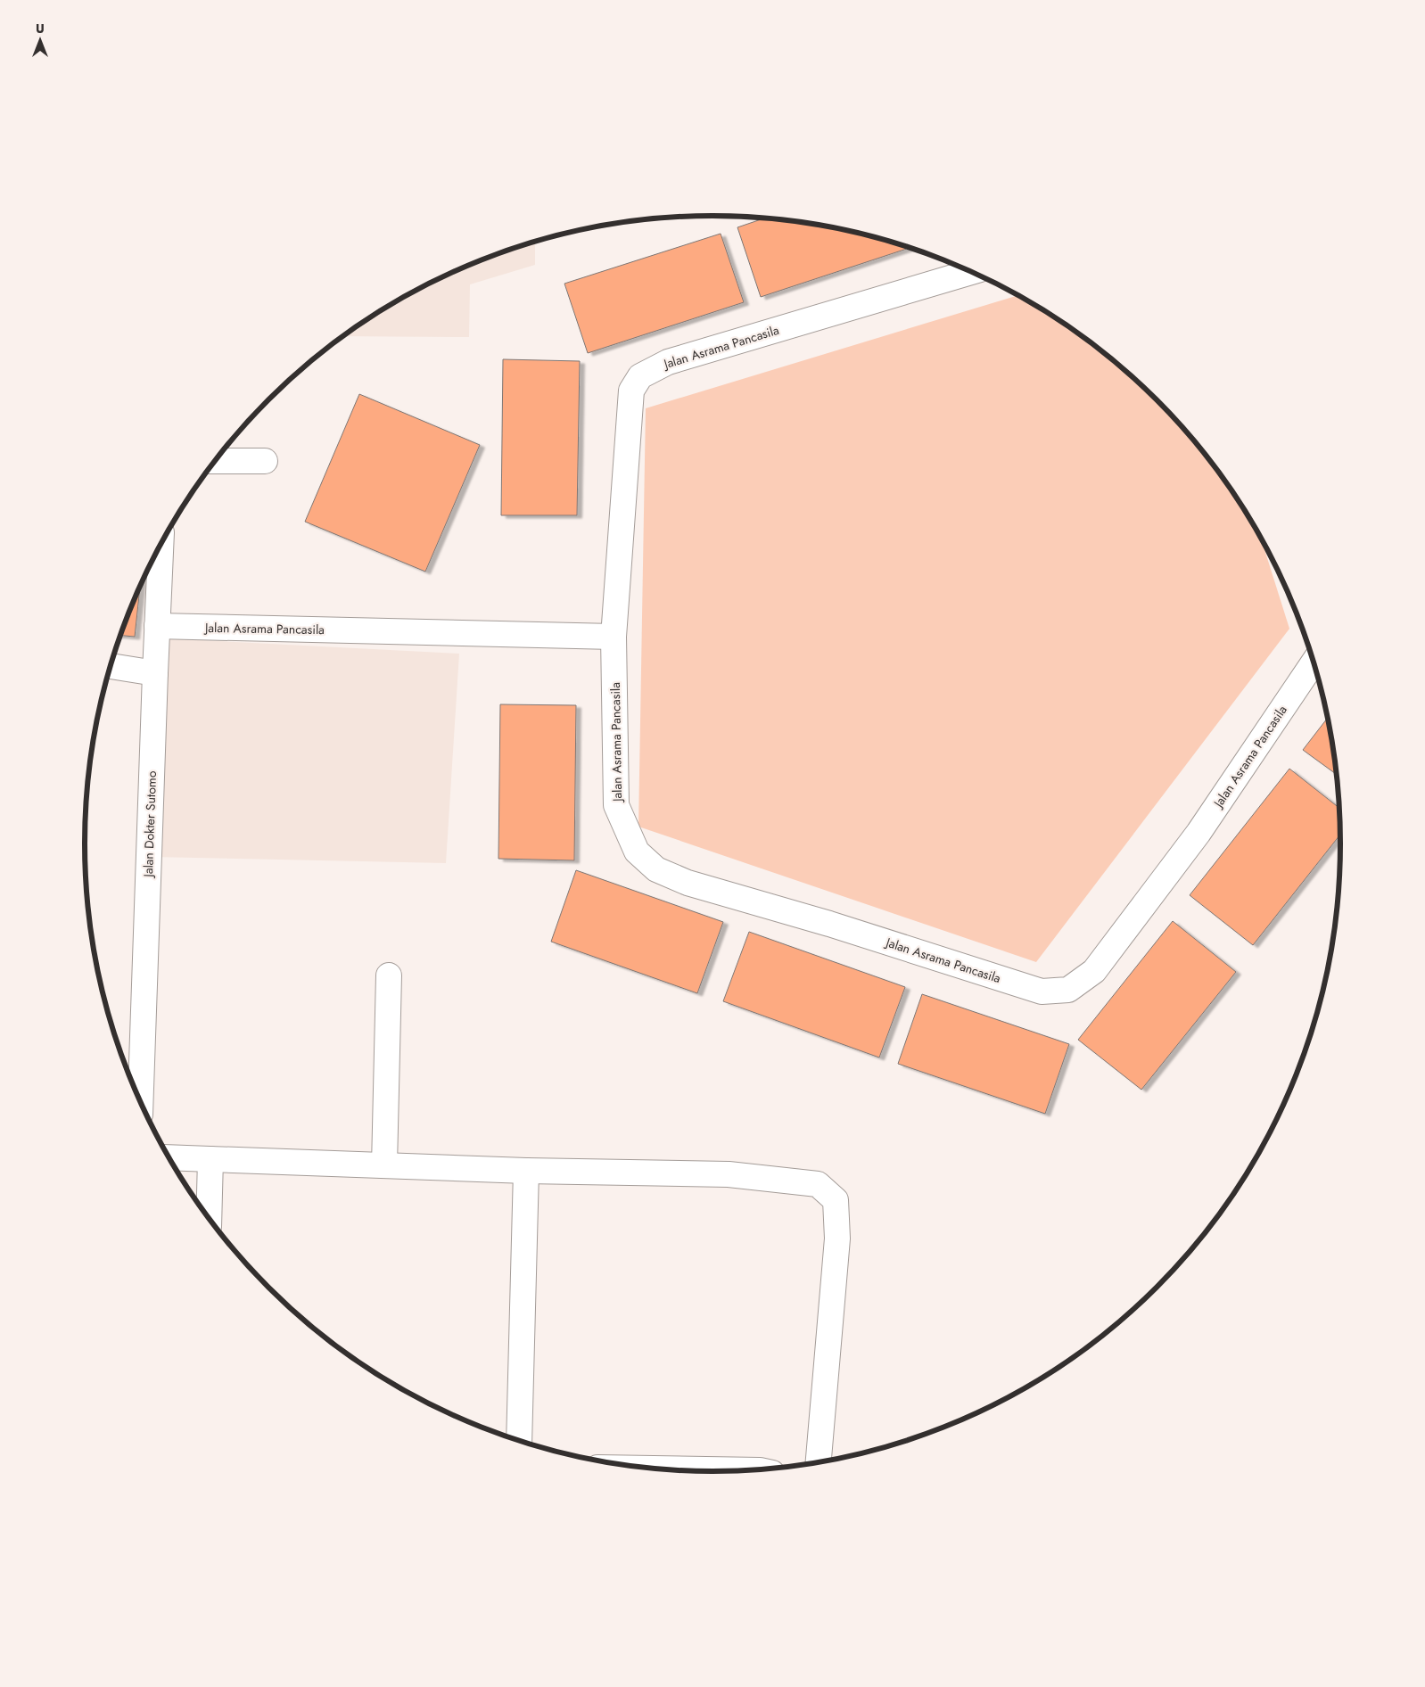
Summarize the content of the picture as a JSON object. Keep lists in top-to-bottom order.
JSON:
{
  "streets": {
    "street": ["Jalan Asrama Pancasila", "Jalan Dokter Sutomo"]
  },
  "crossings": [
    ["Jalan Asrama Pancasila", "Jalan Dokter Sutomo"]
  ],
  "north": "top"
}
